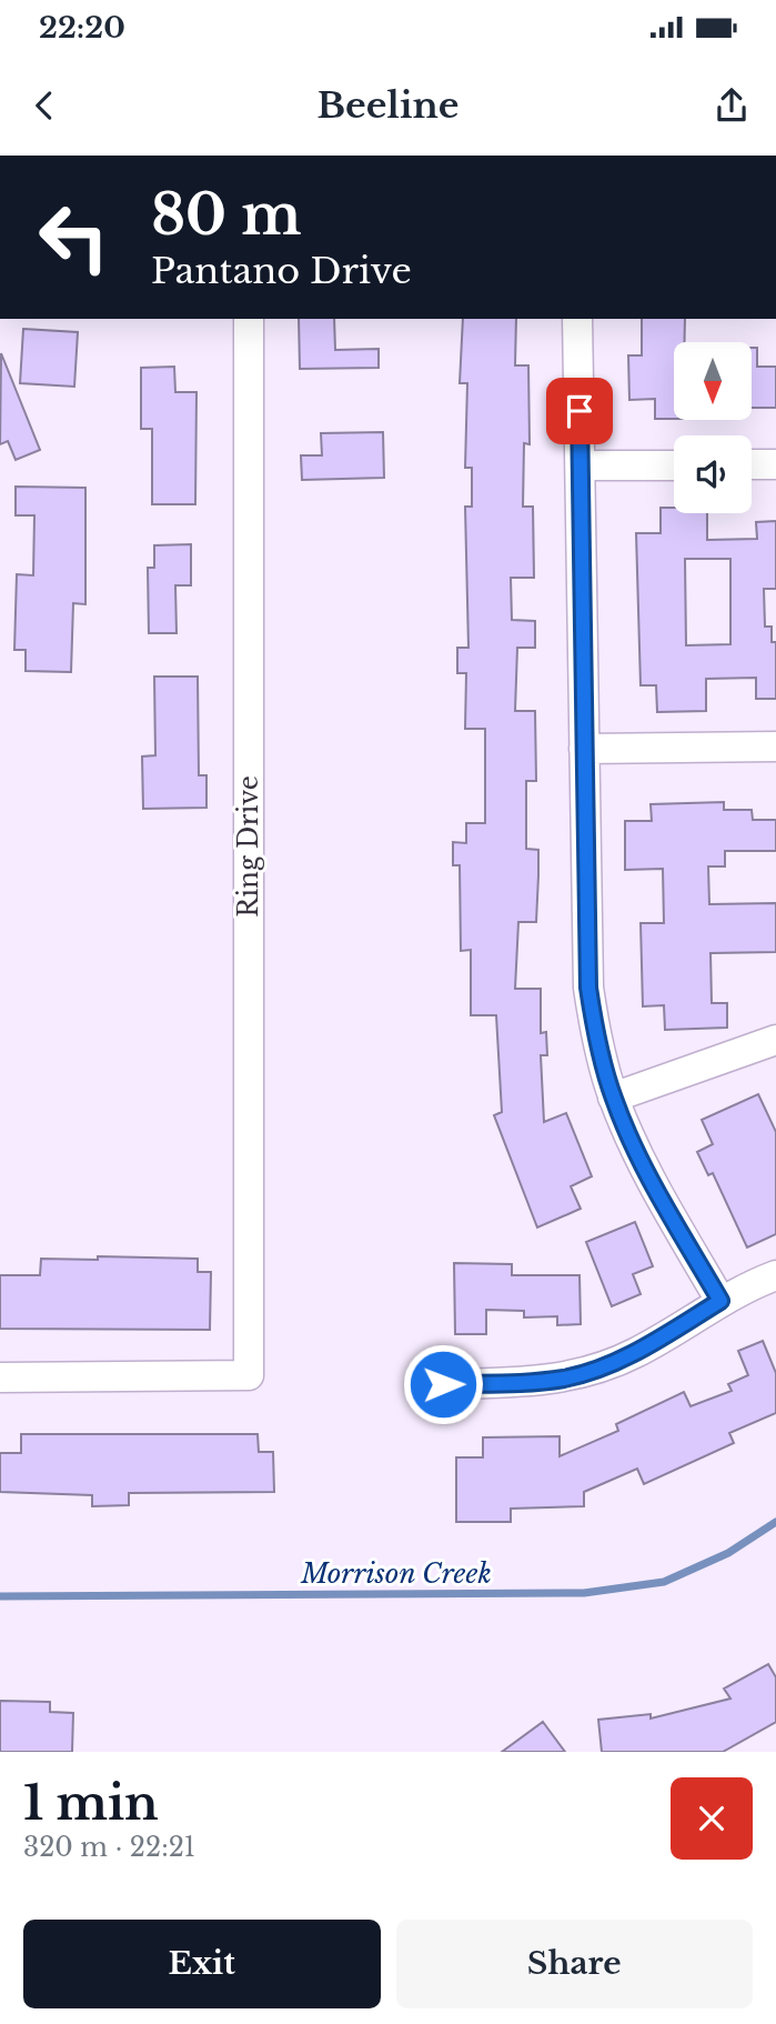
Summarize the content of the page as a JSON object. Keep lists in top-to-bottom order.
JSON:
{
  "streets": {
    "street": ["Ring Drive"]
  },
  "water": ["Morrison Creek"],
  "north": "bottom",
  "page": {
    "status": "22:20",
    "header": "Beeline",
    "turn": ["80 m", "Pantano Drive"],
    "heading": ["1 min", "320 m · 22:21"],
    "buttons": ["Exit", "Share"]
  }
}
